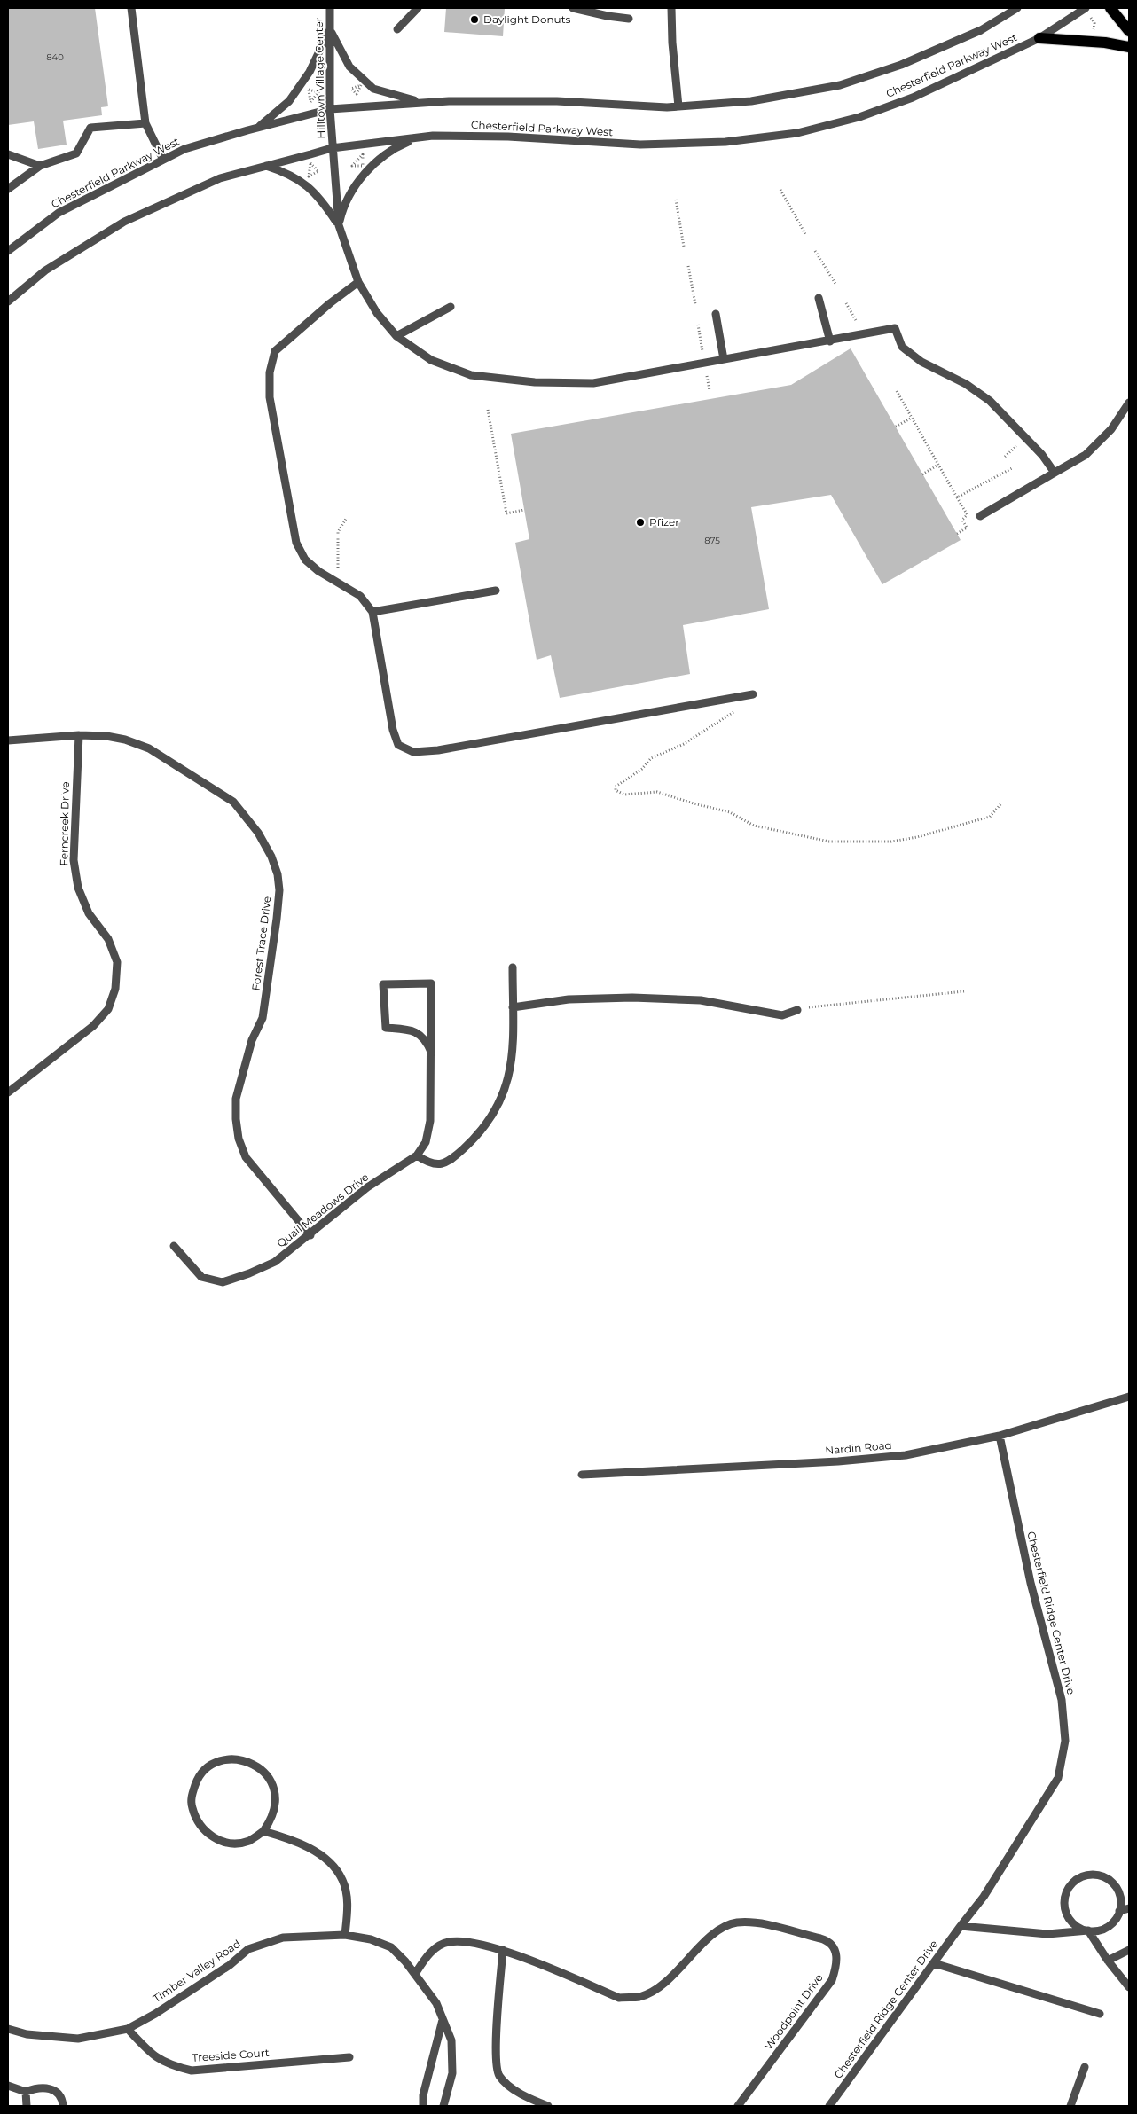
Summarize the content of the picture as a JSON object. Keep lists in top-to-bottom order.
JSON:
{
  "streets": {
    "street": [
      "Chesterfield Parkway West",
      "Hilltown Village Center",
      "Ferncreek Drive",
      "Forest Trace Drive",
      "Quail Meadows Drive",
      "Nardin Road",
      "Chesterfield Ridge Center Drive",
      "Timber Valley Road",
      "Woodpoint Drive",
      "Treeside Court"
    ]
  },
  "crossings": [
    ["Chesterfield Parkway West", "Hilltown Village Center"],
    ["Ferncreek Drive", "Forest Trace Drive"],
    ["Forest Trace Drive", "Quail Meadows Drive"],
    ["Nardin Road", "Chesterfield Ridge Center Drive"],
    ["Timber Valley Road", "Woodpoint Drive"],
    ["Timber Valley Road", "Treeside Court"]
  ],
  "places": ["Daylight Donuts", "Pfizer"],
  "house_numbers": ["840", "875"]
}
